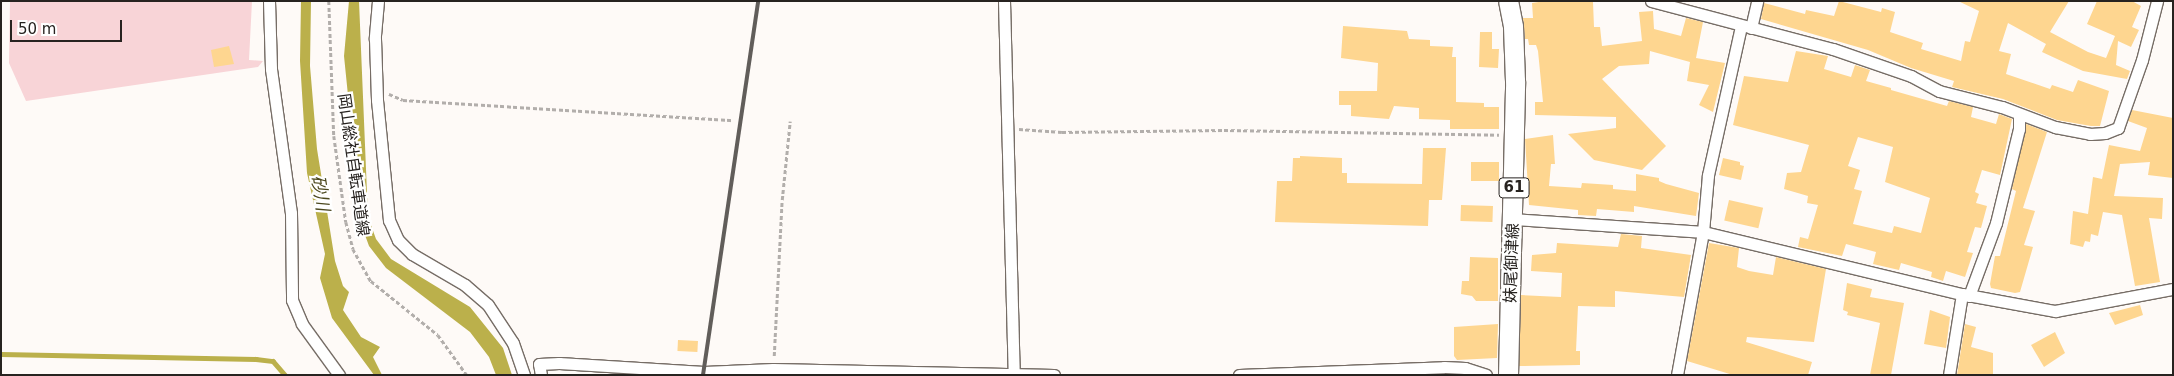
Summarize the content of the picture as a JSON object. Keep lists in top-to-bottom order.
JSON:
{
  "streets": {
    "main road": ["61", "妹尾御津線"],
    "path": ["岡山総社自転車道線"]
  },
  "water": ["砂川"],
  "scale_bar": "50 m"
}
